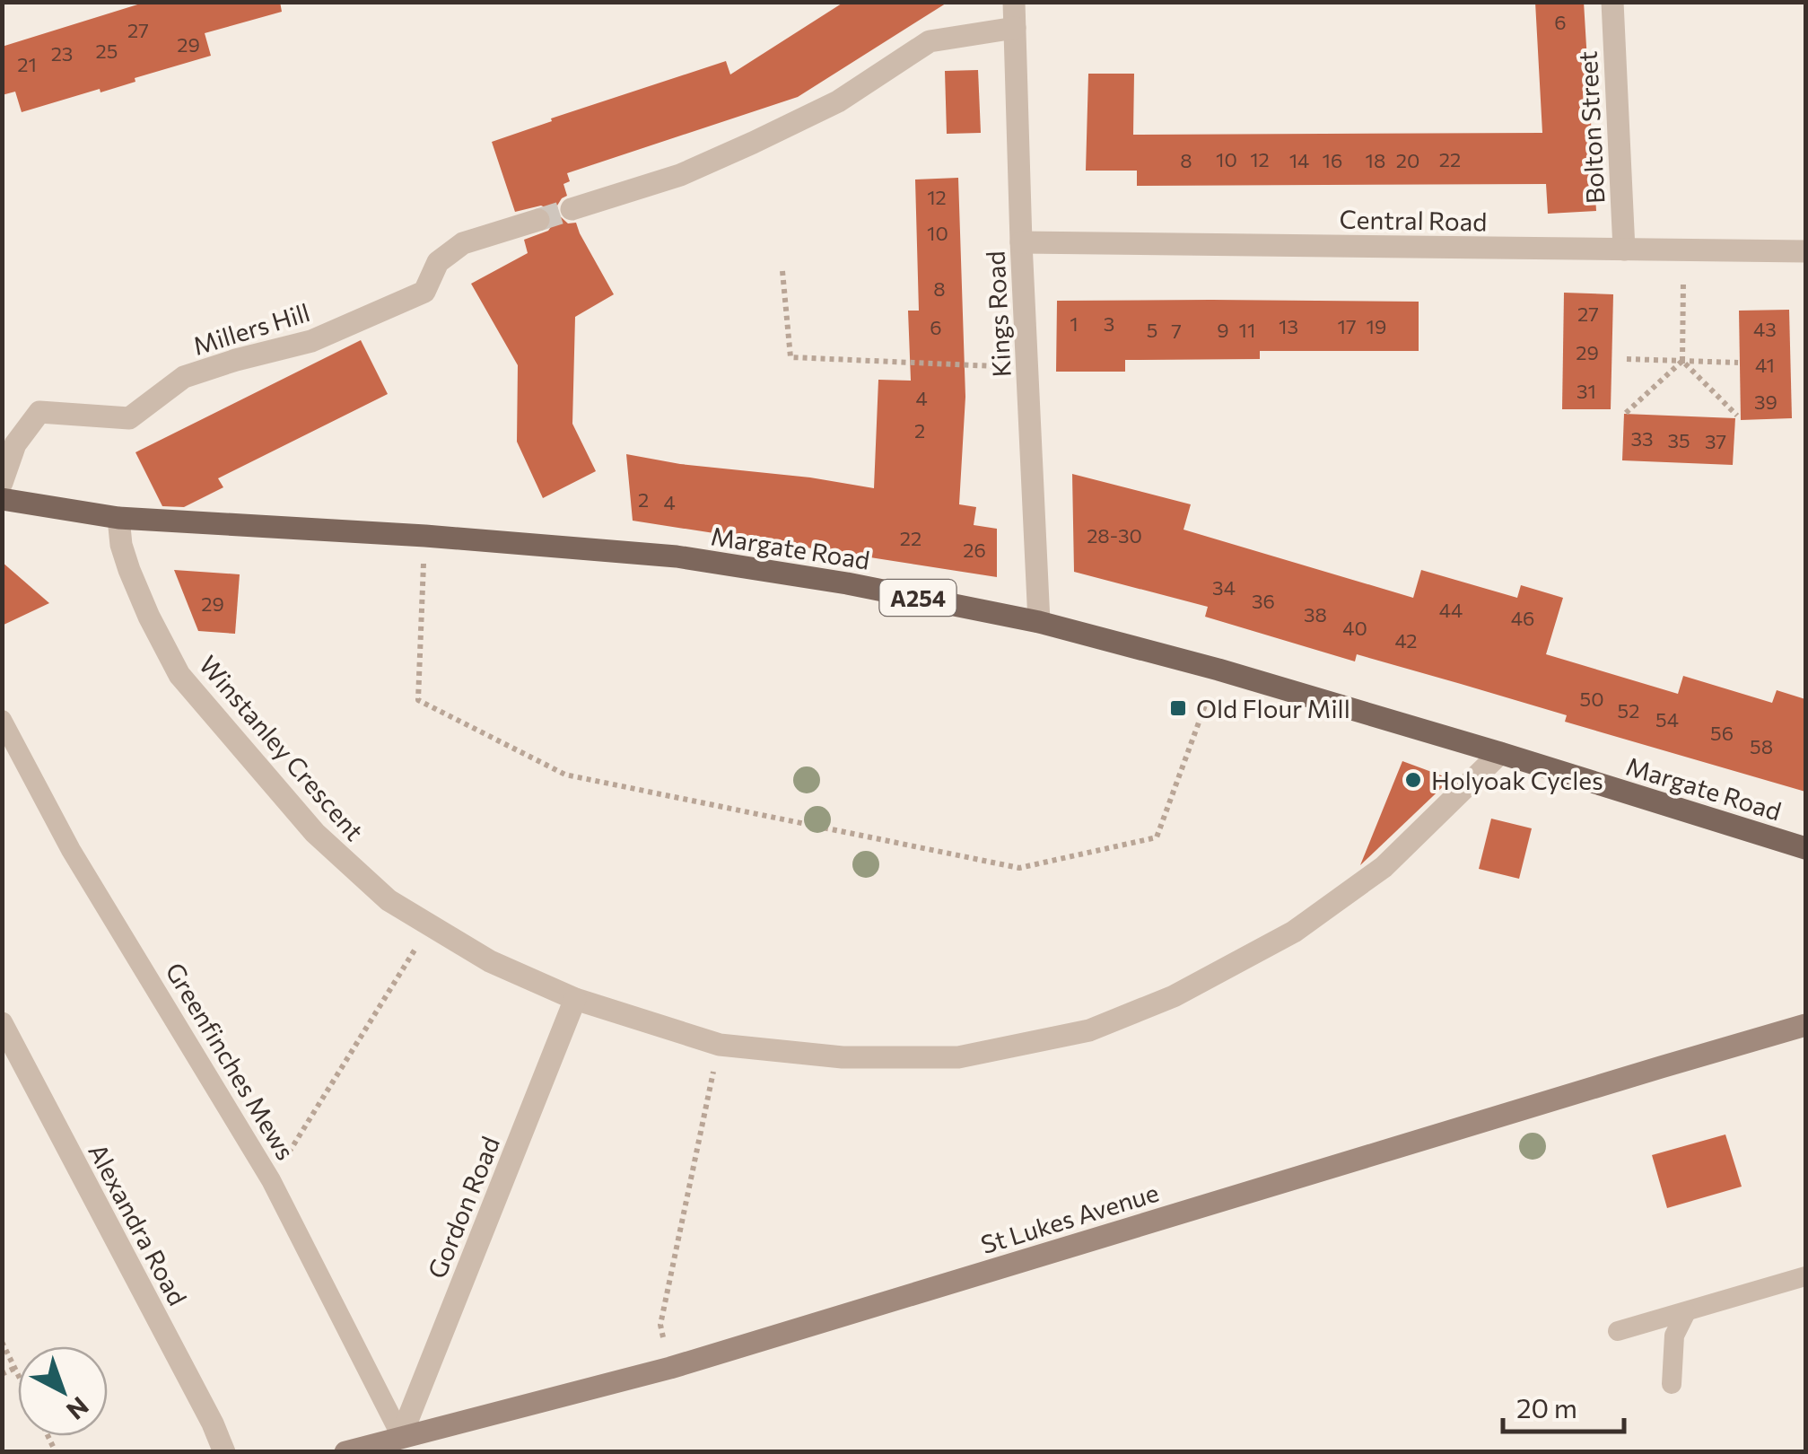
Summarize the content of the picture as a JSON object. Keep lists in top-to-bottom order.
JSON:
{
  "streets": {
    "main road": ["Margate Road", "A254"],
    "street": [
      "Bolton Street",
      "Central Road",
      "Kings Road",
      "Millers Hill",
      "Winstanley Crescent",
      "Gordon Road",
      "St Lukes Avenue",
      "Alexandra Road"
    ],
    "lane": ["Greenfinches Mews"]
  },
  "crossings": [
    ["Bolton Street", "Central Road"],
    ["Central Road", "Kings Road"],
    ["Kings Road", "Margate Road"],
    ["Margate Road", "Winstanley Crescent"],
    ["Winstanley Crescent", "Gordon Road"],
    ["Greenfinches Mews", "Gordon Road"],
    ["Greenfinches Mews", "St Lukes Avenue"],
    ["Gordon Road", "St Lukes Avenue"]
  ],
  "places": {
    "transit": ["Old Flour Mill"],
    "other": ["Holyoak Cycles"]
  },
  "house_numbers": [
    "6",
    "27",
    "29",
    "25",
    "23",
    "21",
    "10",
    "12",
    "22",
    "8",
    "14",
    "16",
    "18",
    "20",
    "12",
    "10",
    "8",
    "27",
    "1",
    "3",
    "13",
    "17",
    "19",
    "6",
    "43",
    "5",
    "9",
    "11",
    "7",
    "29",
    "41",
    "31",
    "4",
    "39",
    "2",
    "33",
    "35",
    "37",
    "2",
    "4",
    "28-30",
    "22",
    "26",
    "34",
    "36",
    "29",
    "44",
    "38",
    "46",
    "40",
    "42",
    "50",
    "52",
    "54",
    "56",
    "58"
  ],
  "scale_bar": "20 m",
  "north": "bottom right"
}
